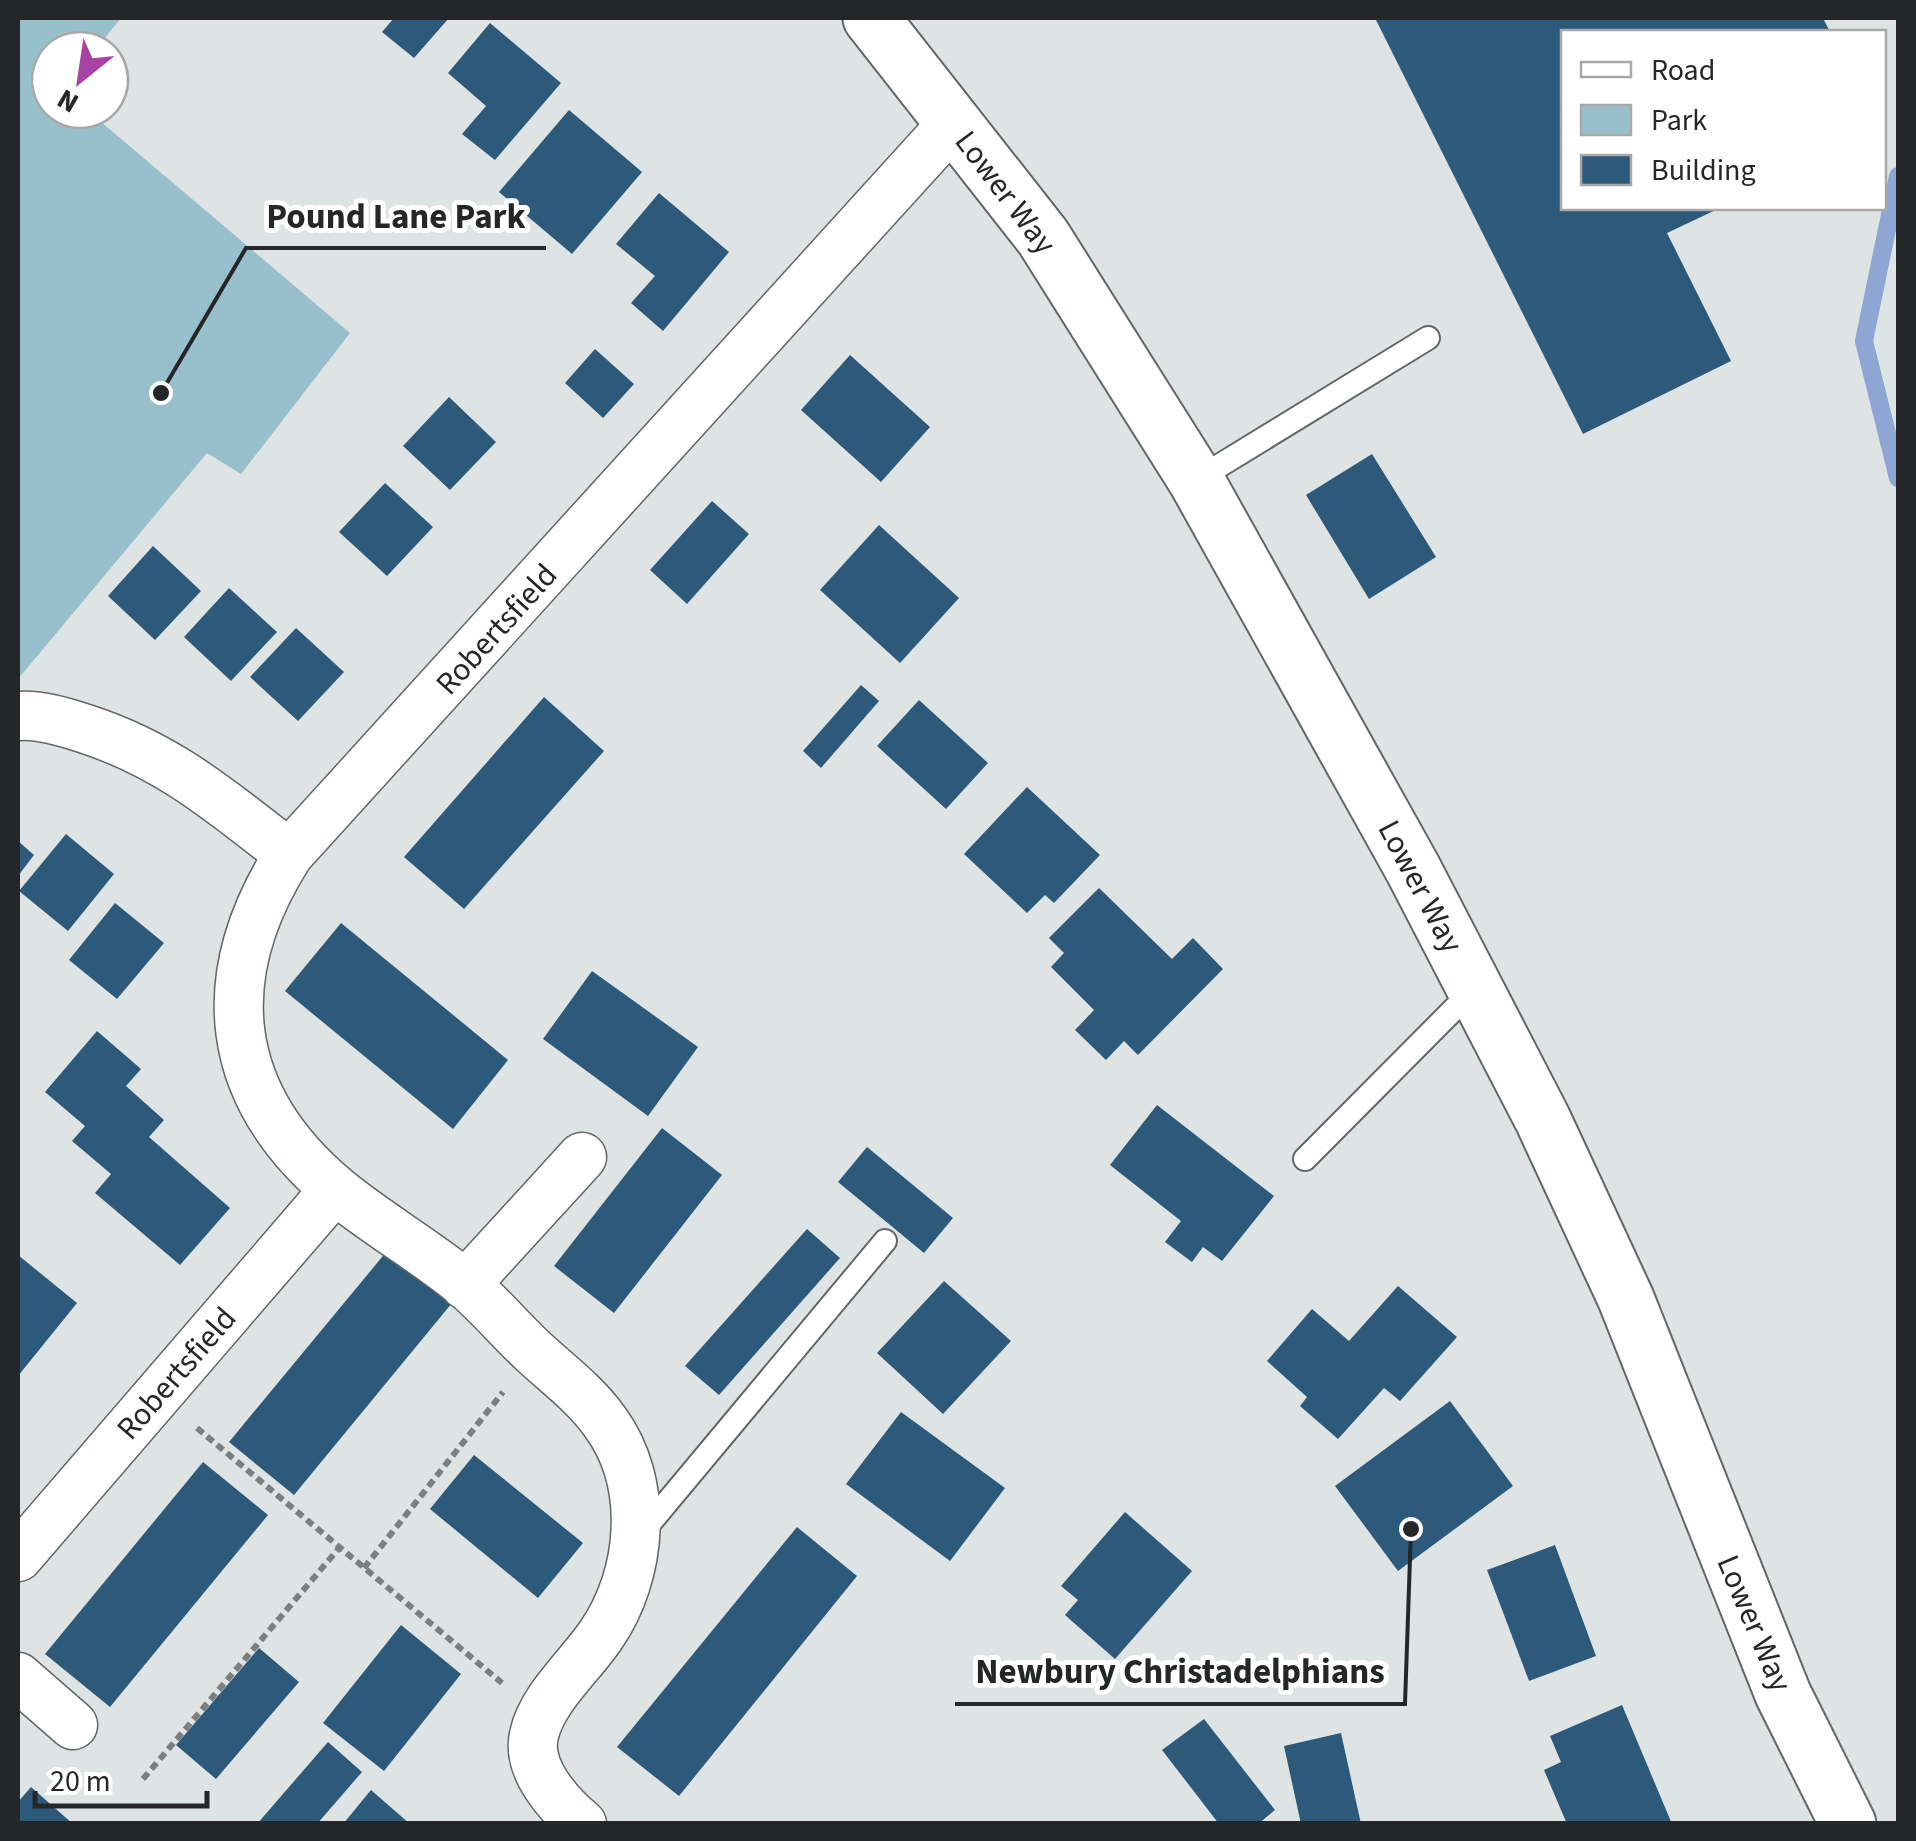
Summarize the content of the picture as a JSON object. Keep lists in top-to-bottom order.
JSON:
{
  "streets": {
    "street": ["Lower Way", "Robertsfield"]
  },
  "crossings": [
    ["Lower Way", "Robertsfield"]
  ],
  "places": ["Pound Lane Park", "Newbury Christadelphians"],
  "legend": ["Road", "Park", "Building"],
  "scale_bar": "20 m",
  "north": "bottom left"
}
